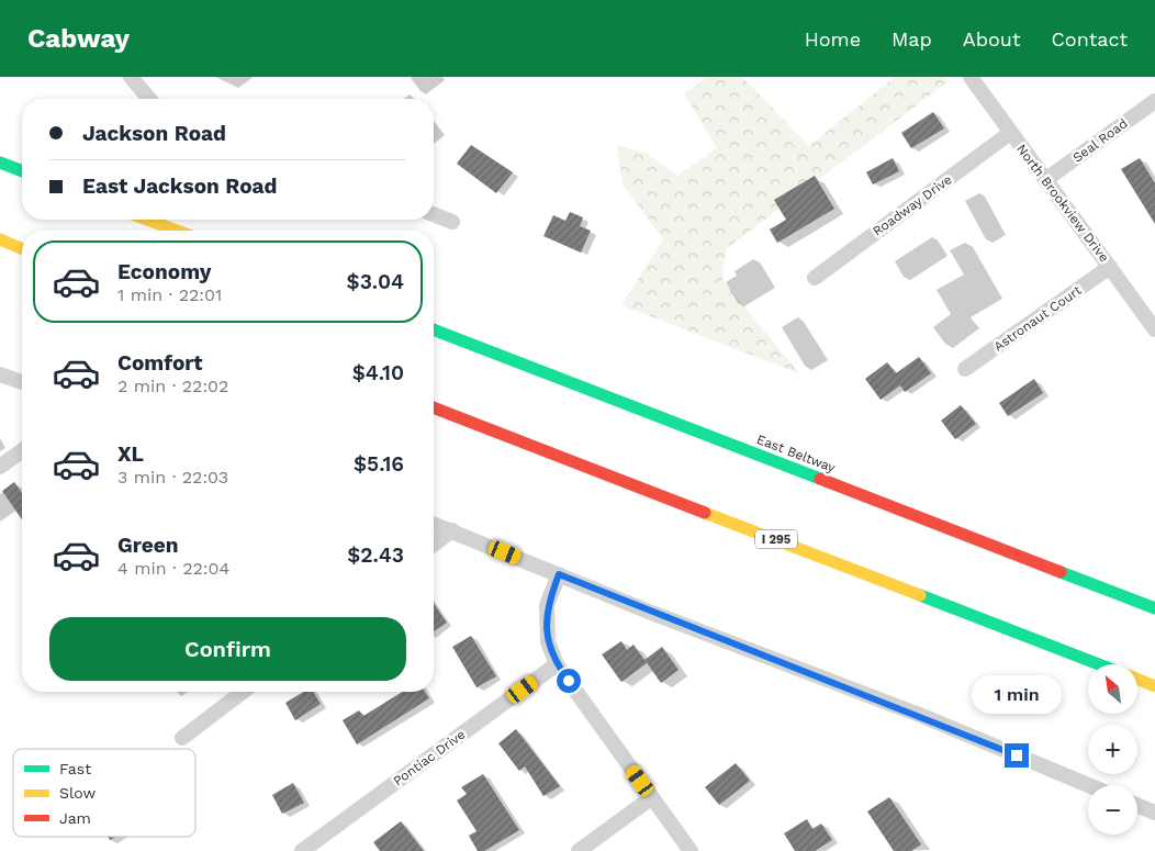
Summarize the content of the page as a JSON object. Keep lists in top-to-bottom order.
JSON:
{
  "streets": {
    "highway": ["East Beltway", "I 295"],
    "street": [
      "Seal Road",
      "North Brookview Drive",
      "Roadway Drive",
      "Astronaut Court",
      "Pontiac Drive"
    ]
  },
  "crossings": [
    ["Seal Road", "North Brookview Drive"],
    ["North Brookview Drive", "Roadway Drive"],
    ["North Brookview Drive", "Astronaut Court"]
  ],
  "legend": ["Fast", "Slow", "Jam"],
  "north": "top left",
  "page": {
    "header": "Cabway",
    "nav": [
      "Home",
      "Map",
      "About",
      "Contact"
    ],
    "banner": ["Jackson Road", "East Jackson Road"],
    "list": [
      {
        "name": "Economy",
        "note": "1 min · 22:01",
        "value": "$3.04"
      },
      {
        "name": "Comfort",
        "note": "2 min · 22:02",
        "value": "$4.10"
      },
      {
        "name": "XL",
        "note": "3 min · 22:03",
        "value": "$5.16"
      },
      {
        "name": "Green",
        "note": "4 min · 22:04",
        "value": "$2.43"
      }
    ],
    "buttons": "Confirm",
    "map_buttons": ["+", "−"],
    "bubble": "1 min"
  }
}
